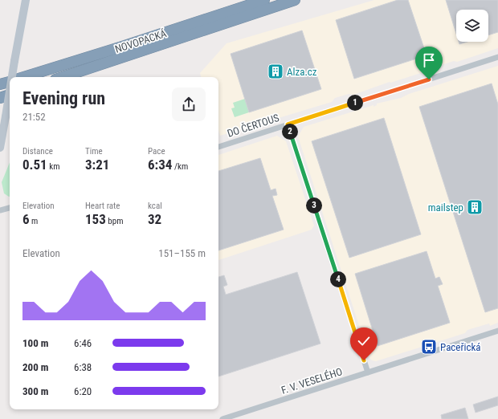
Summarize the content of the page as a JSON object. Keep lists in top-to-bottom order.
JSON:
{
  "streets": {
    "highway": ["NOVOPACKÁ"],
    "street": ["DO ČERTOUS", "F. V. VESELÉHO"]
  },
  "places": {
    "building": ["Alza.cz", "mailstep"],
    "bus stop": ["Paceřická"]
  },
  "page": {
    "heading": ["Evening run", "21:52"],
    "pins": [
      "1",
      "2",
      "3",
      "4"
    ],
    "stats": [
      ["Distance", "0.51 km"],
      ["Time", "3:21"],
      ["Pace", "6:34 /km"],
      ["Elevation", "6 m"],
      ["Heart rate", "153 bpm"],
      ["kcal", "32"]
    ],
    "chart": ["Elevation", "151–155 m"],
    "list": [
      {
        "name": "100 m",
        "note": "6:46"
      },
      {
        "name": "200 m",
        "note": "6:38"
      },
      {
        "name": "300 m",
        "note": "6:20"
      }
    ]
  }
}
